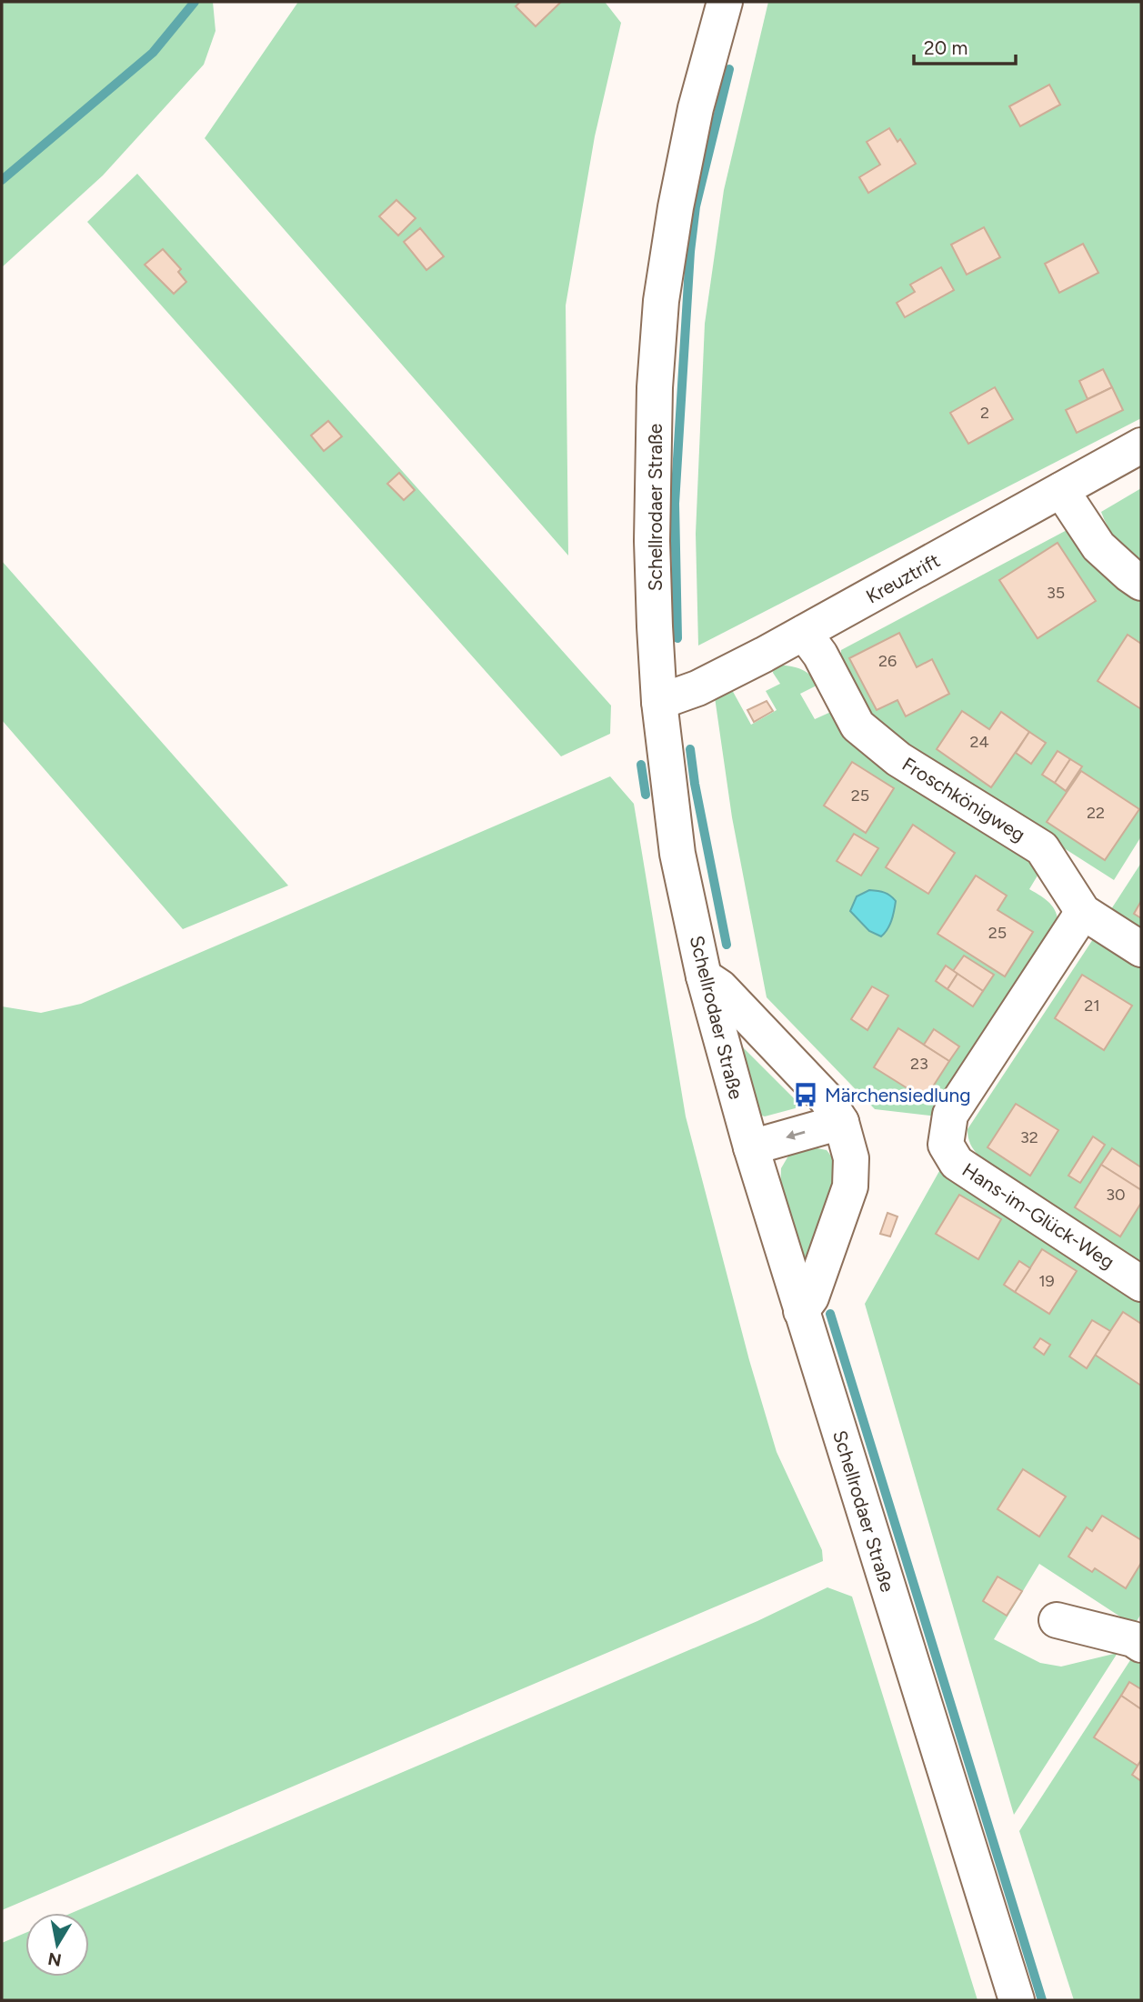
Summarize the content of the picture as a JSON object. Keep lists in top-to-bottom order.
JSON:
{
  "streets": {
    "street": [
      "Schellrodaer Straße",
      "Kreuztrift",
      "Froschkönigweg",
      "Hans-im-Glück-Weg"
    ]
  },
  "crossings": [
    ["Schellrodaer Straße", "Kreuztrift"],
    ["Kreuztrift", "Froschkönigweg"],
    ["Froschkönigweg", "Hans-im-Glück-Weg"]
  ],
  "places": {
    "bus stop": ["Märchensiedlung"]
  },
  "house_numbers": [
    "2",
    "35",
    "26",
    "24",
    "25",
    "22",
    "25",
    "21",
    "23",
    "32",
    "30",
    "19"
  ],
  "scale_bar": "20 m",
  "north": "bottom"
}
